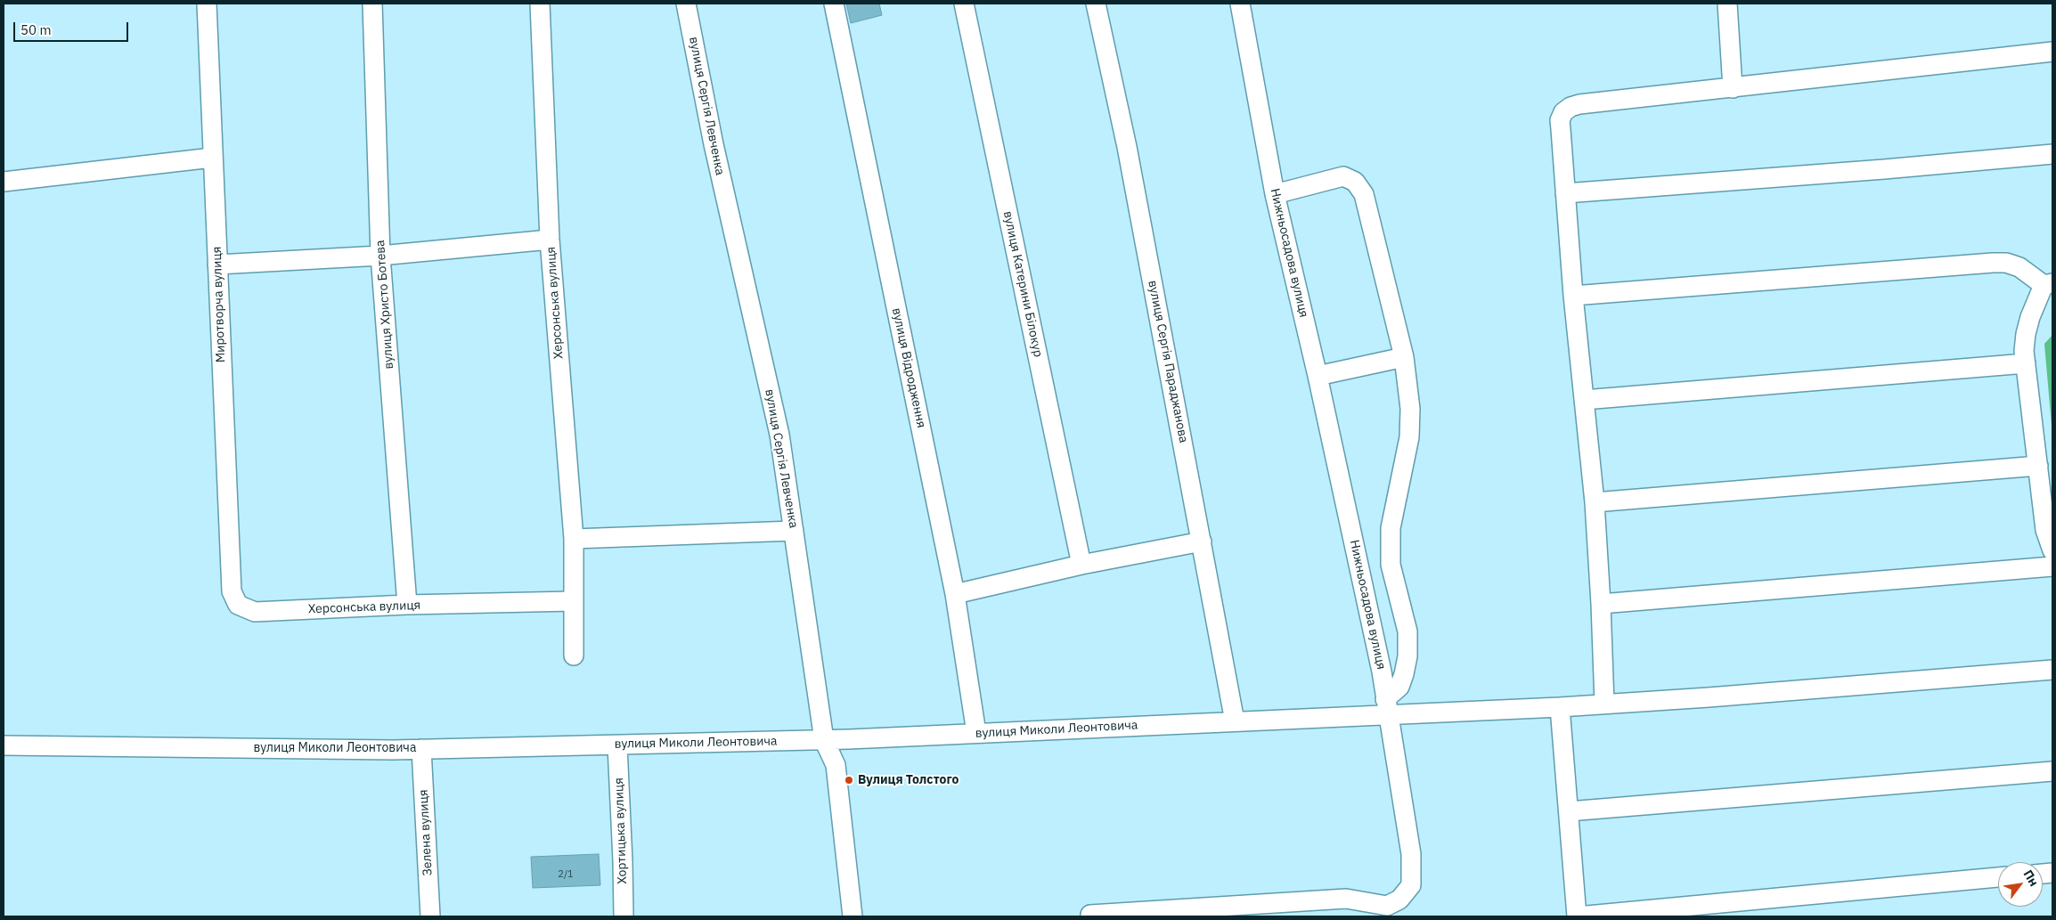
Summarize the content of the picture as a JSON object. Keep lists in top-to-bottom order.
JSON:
{
  "streets": {
    "street": [
      "вулиця Сергія Левченка",
      "Нижньосадова вулиця",
      "вулиця Катерини Білокур",
      "Херсонська вулиця",
      "Миротворча вулиця",
      "вулиця Христо Ботева",
      "вулиця Сергія Параджанова",
      "вулиця Відродження",
      "вулиця Миколи Леонтовича",
      "Хортицька вулиця",
      "Зелена вулиця"
    ]
  },
  "crossings": [
    ["вулиця Сергія Левченка", "вулиця Миколи Леонтовича"],
    ["Нижньосадова вулиця", "вулиця Миколи Леонтовича"],
    ["Херсонська вулиця", "Миротворча вулиця"],
    ["Херсонська вулиця", "вулиця Христо Ботева"],
    ["вулиця Сергія Параджанова", "вулиця Миколи Леонтовича"],
    ["вулиця Відродження", "вулиця Миколи Леонтовича"],
    ["вулиця Миколи Леонтовича", "Хортицька вулиця"],
    ["вулиця Миколи Леонтовича", "Зелена вулиця"]
  ],
  "places": ["Вулиця Толстого"],
  "house_numbers": ["2/1"],
  "scale_bar": "50 m",
  "north": "top right"
}
